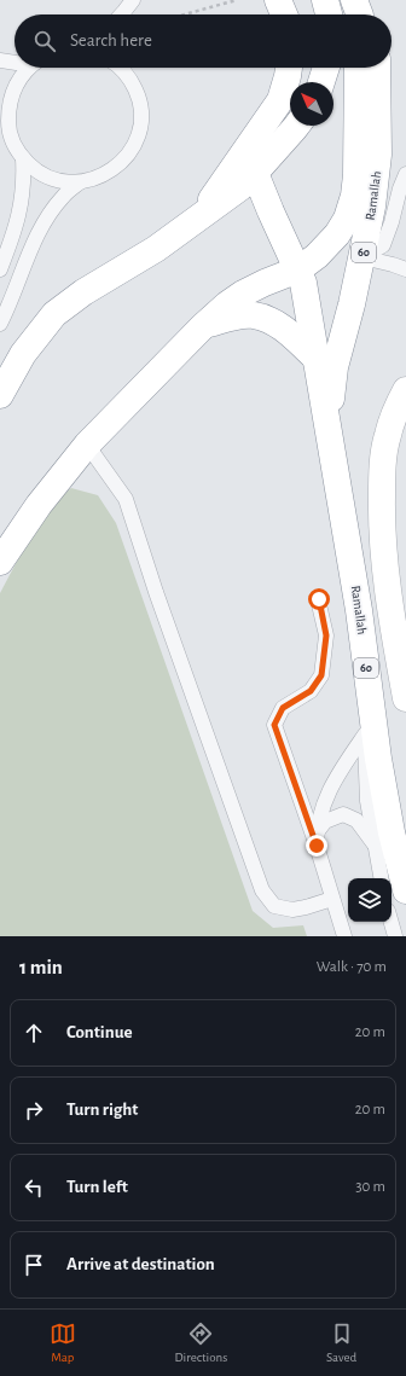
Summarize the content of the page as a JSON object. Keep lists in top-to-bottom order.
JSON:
{
  "streets": {
    "main road": ["Ramallah", "60"]
  },
  "crossings": [
    ["Ramallah", "60"]
  ],
  "north": "top left",
  "page": {
    "search": "Search here",
    "heading": ["1 min", "Walk · 70 m"],
    "list": [
      ["Continue", "20 m"],
      ["Turn right", "20 m"],
      ["Turn left", "30 m"],
      "Arrive at destination"
    ],
    "nav": ["Map", "Directions", "Saved"]
  }
}
